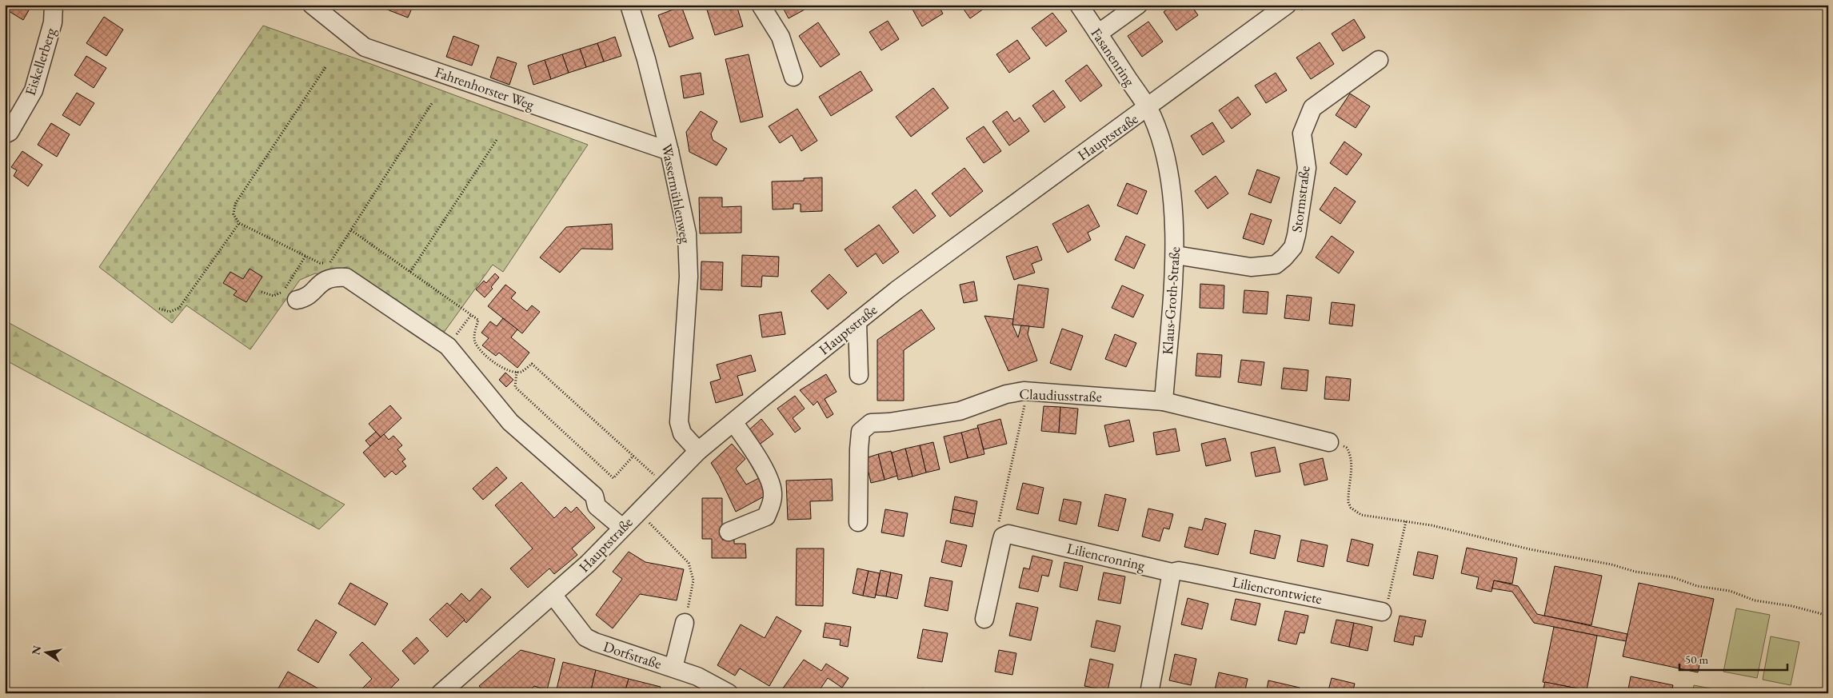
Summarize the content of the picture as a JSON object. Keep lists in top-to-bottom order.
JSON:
{
  "streets": {
    "street": [
      "Fasanenring",
      "Eiskellerberg",
      "Fahrenhorster Weg",
      "Hauptstraße",
      "Wassermühlenweg",
      "Stormstraße",
      "Klaus-Groth-Straße",
      "Claudiusstraße",
      "Liliencronring",
      "Liliencrontwiete",
      "Dorfstraße"
    ]
  },
  "crossings": [
    ["Fasanenring", "Hauptstraße"],
    ["Fasanenring", "Klaus-Groth-Straße"],
    ["Fahrenhorster Weg", "Wassermühlenweg"],
    ["Hauptstraße", "Wassermühlenweg"],
    ["Hauptstraße", "Klaus-Groth-Straße"],
    ["Hauptstraße", "Dorfstraße"],
    ["Stormstraße", "Klaus-Groth-Straße"],
    ["Klaus-Groth-Straße", "Claudiusstraße"],
    ["Liliencronring", "Liliencrontwiete"]
  ],
  "scale_bar": "50 m",
  "north": "left"
}
